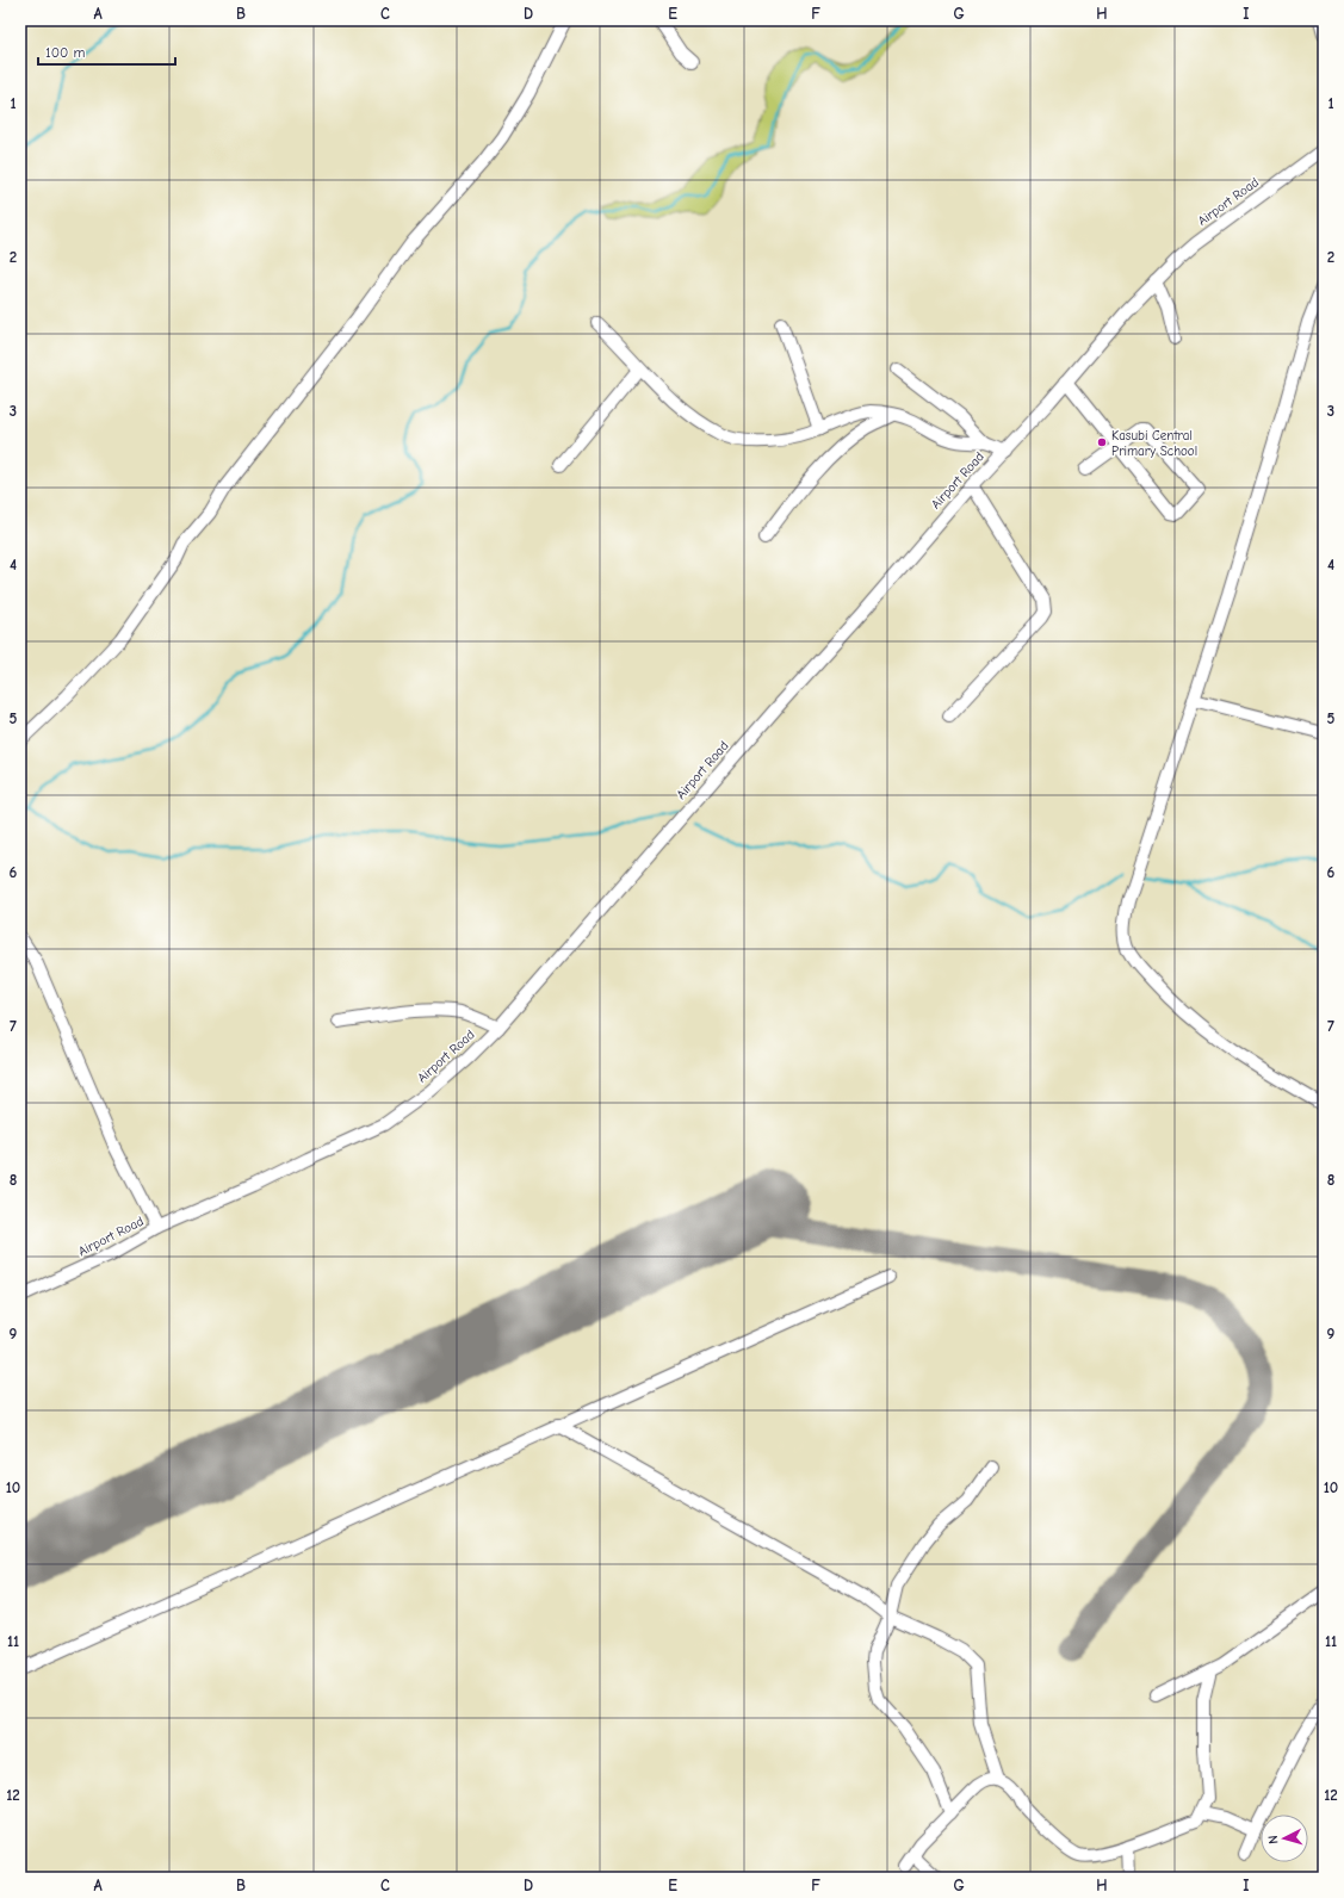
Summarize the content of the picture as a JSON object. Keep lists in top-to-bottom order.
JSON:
{
  "streets": {
    "street": ["Airport Road"]
  },
  "places": ["Kasubi Central Primary School"],
  "scale_bar": "100 m",
  "north": "left",
  "grid": {
    "columns": [
      "A",
      "B",
      "C",
      "D",
      "E",
      "F",
      "G",
      "H",
      "I"
    ],
    "rows": [
      "1",
      "2",
      "3",
      "4",
      "5",
      "6",
      "7",
      "8",
      "9",
      "10",
      "11",
      "12"
    ]
  }
}
